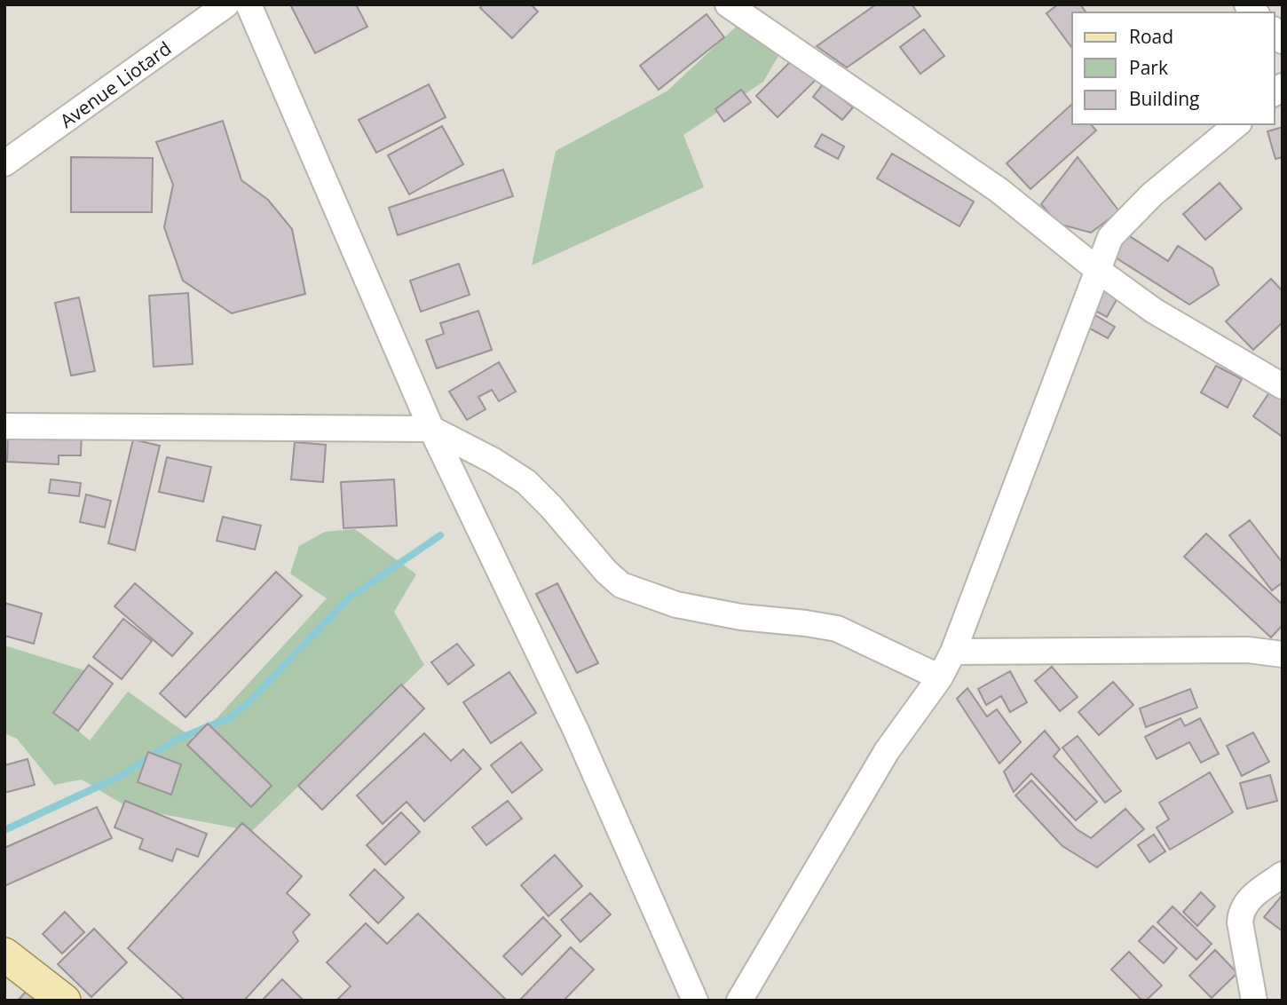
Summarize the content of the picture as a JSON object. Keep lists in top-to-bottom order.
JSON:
{
  "streets": {
    "street": ["Avenue Liotard"]
  },
  "legend": ["Road", "Park", "Building"]
}
